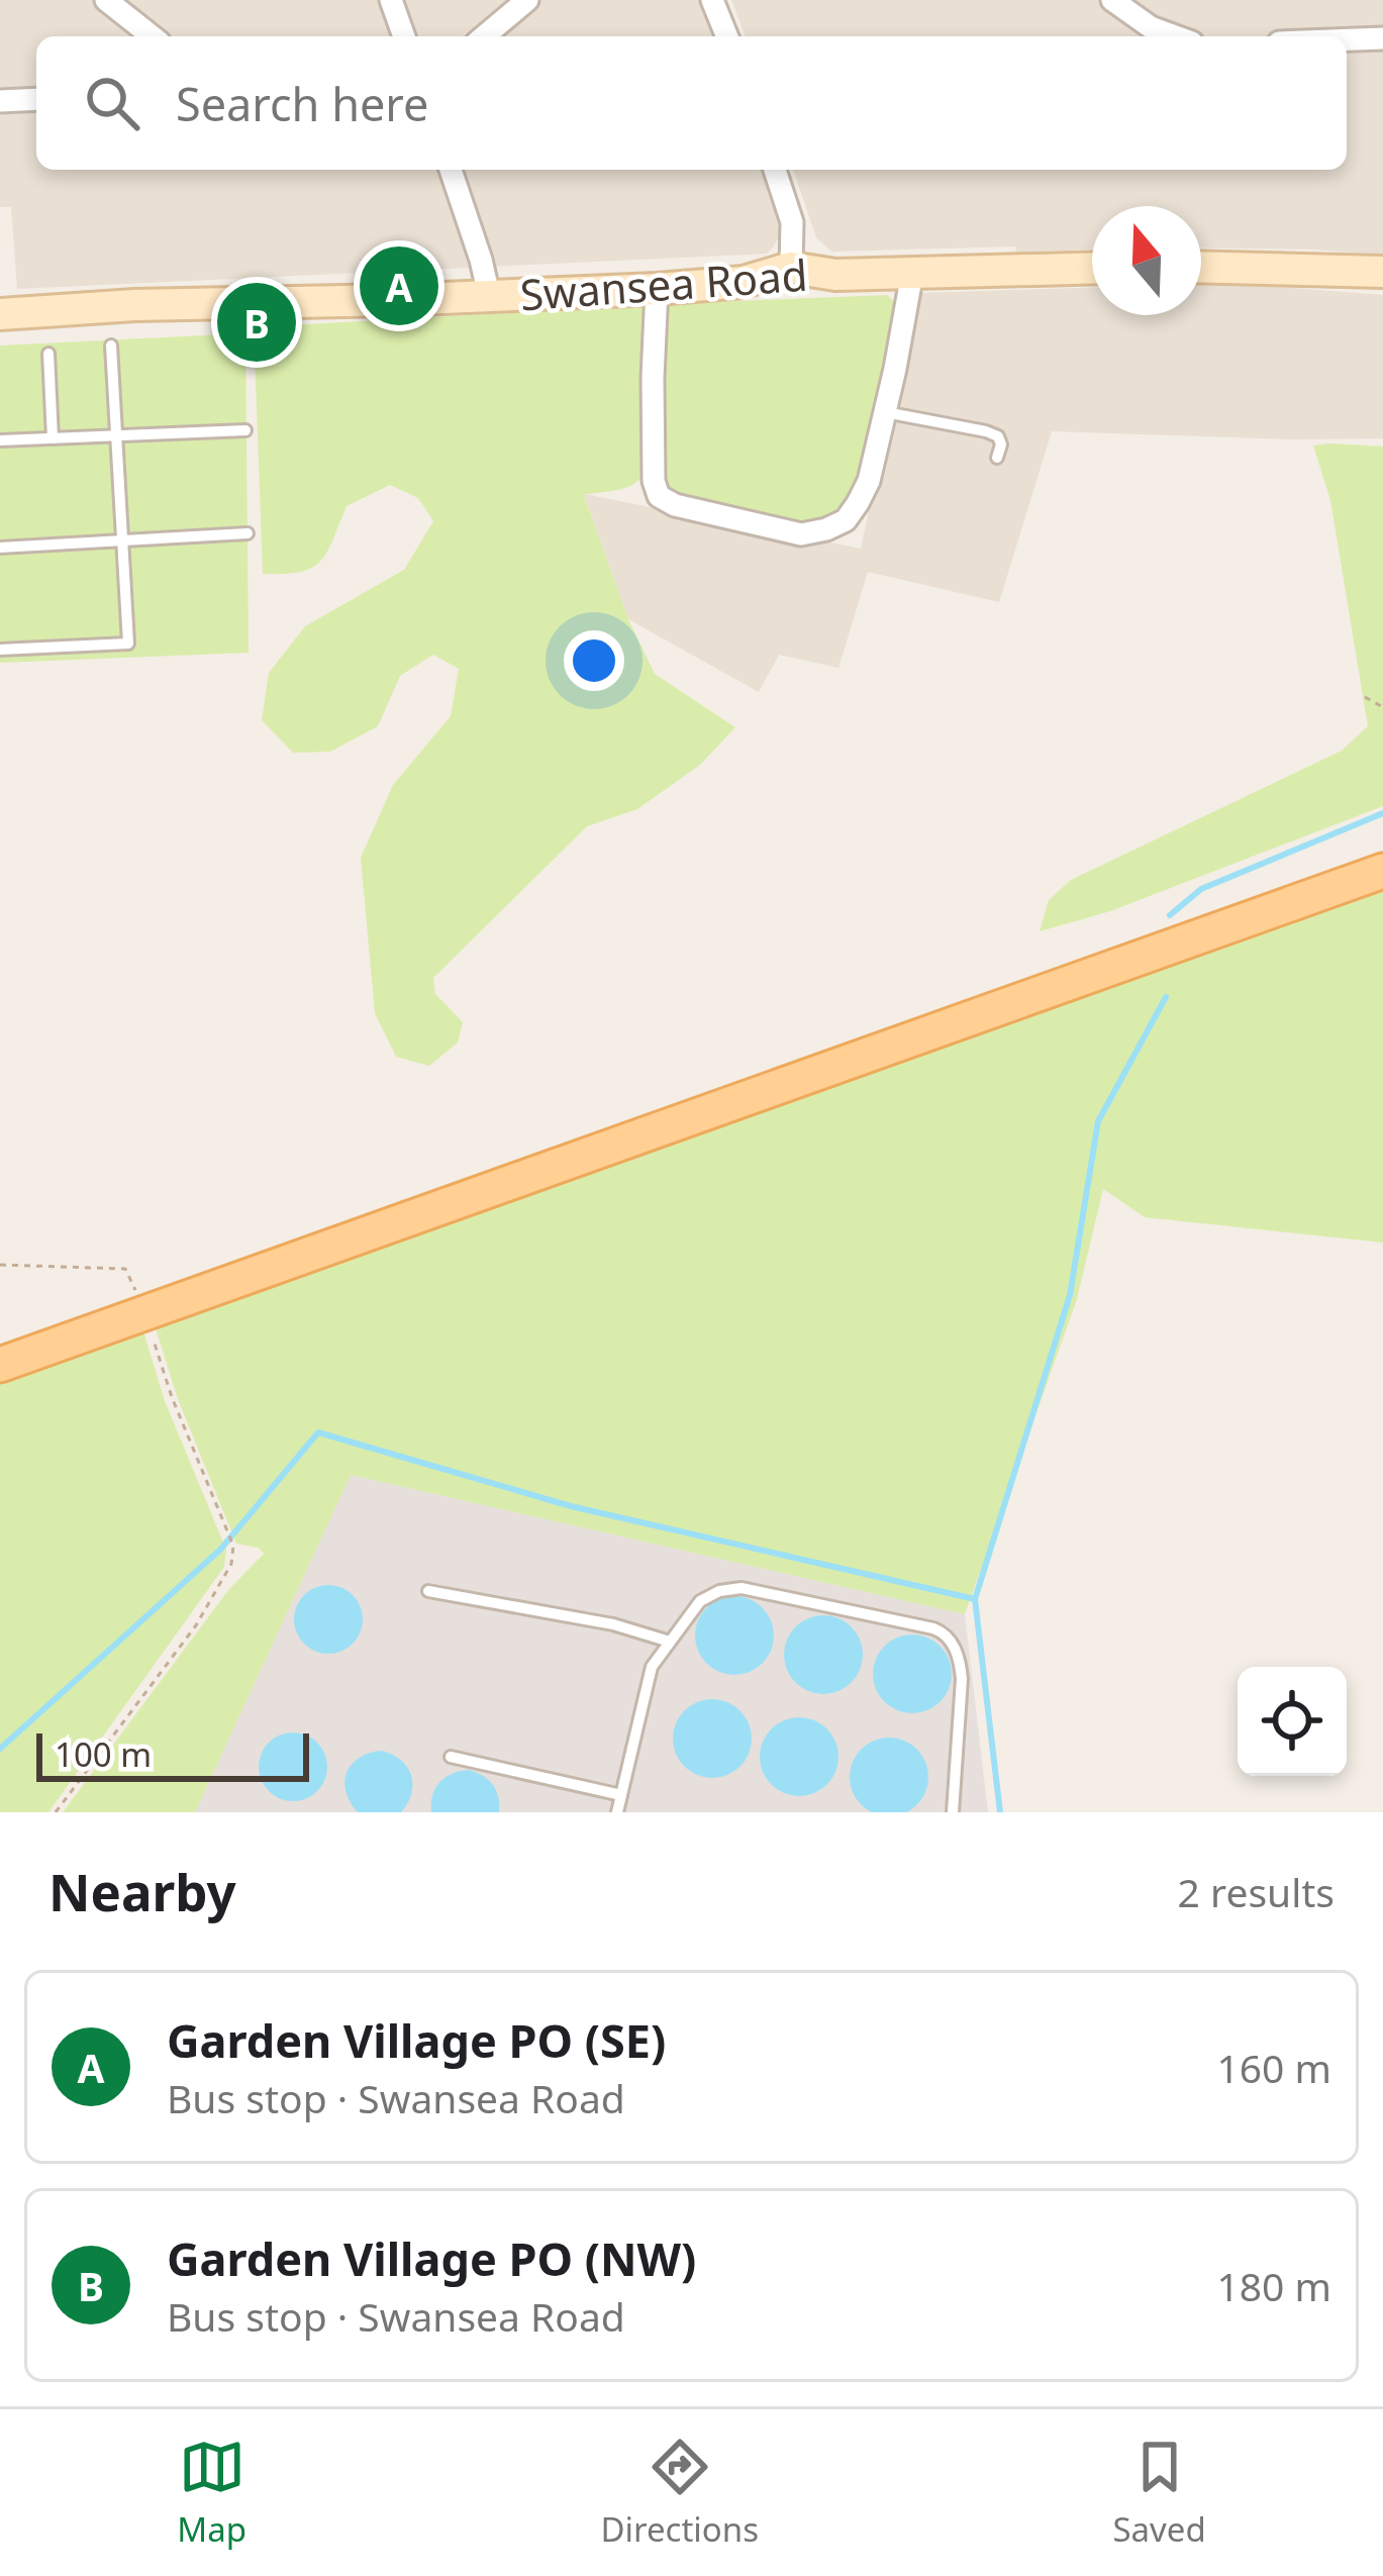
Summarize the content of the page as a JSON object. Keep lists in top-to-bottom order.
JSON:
{
  "streets": {
    "main road": ["Swansea Road"]
  },
  "scale_bar": "100 m",
  "north": "top",
  "page": {
    "search": "Search here",
    "pins": ["A", "B"],
    "scale": "100 m",
    "heading": ["Nearby", "2 results"],
    "list": [
      {
        "mark": "A",
        "name": "Garden Village PO (SE)",
        "note": "Bus stop · Swansea Road",
        "value": "160 m"
      },
      {
        "mark": "B",
        "name": "Garden Village PO (NW)",
        "note": "Bus stop · Swansea Road",
        "value": "180 m"
      }
    ],
    "nav": ["Map", "Directions", "Saved"]
  }
}
